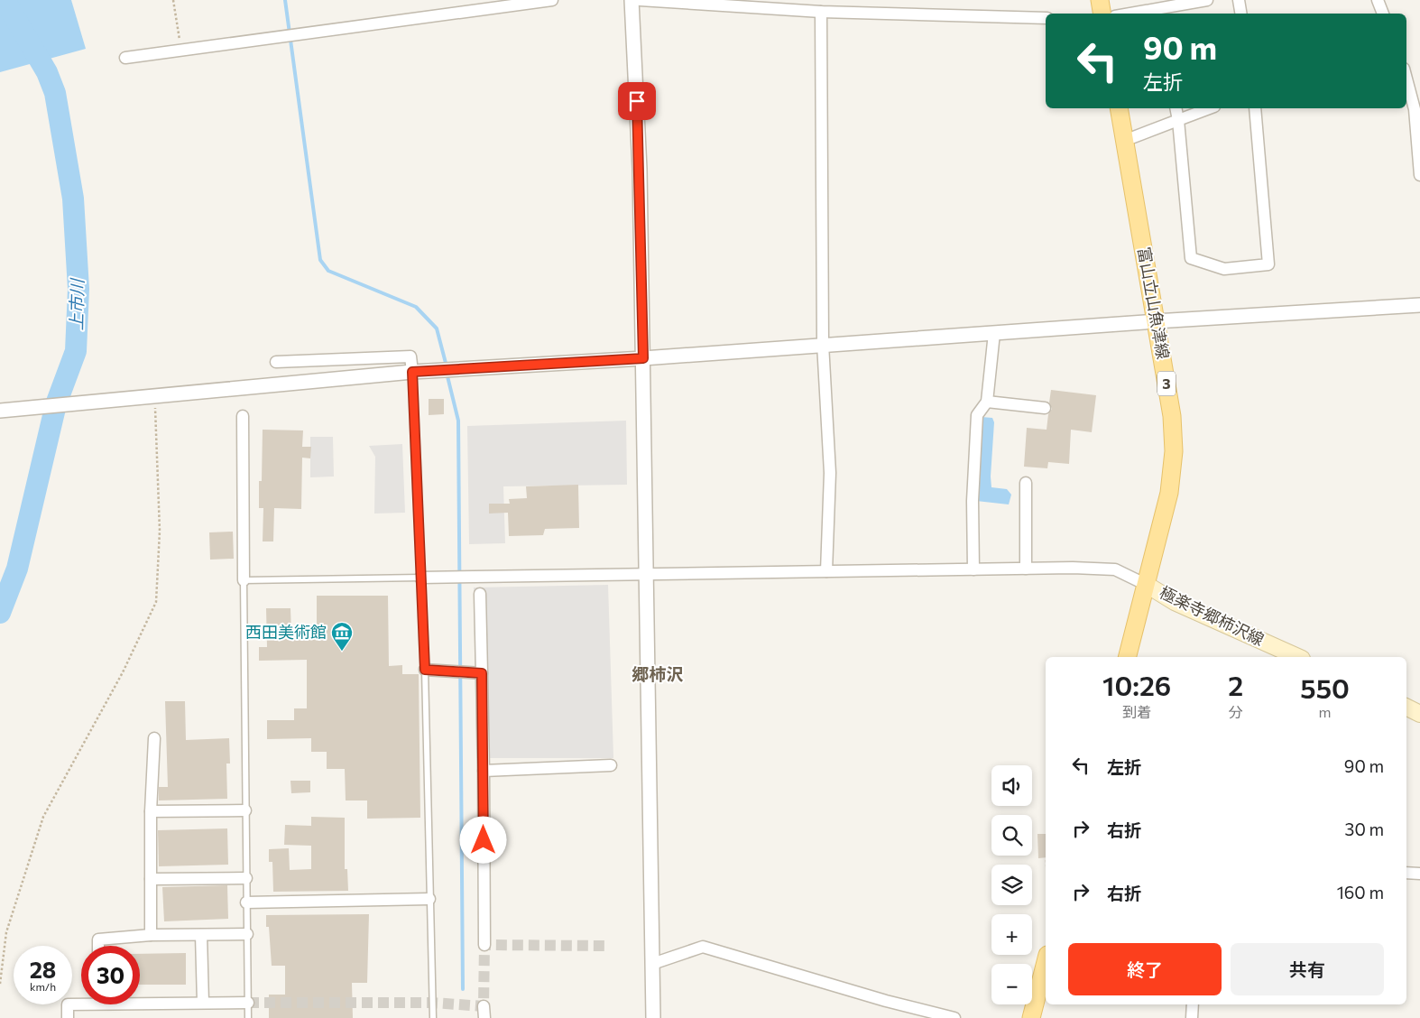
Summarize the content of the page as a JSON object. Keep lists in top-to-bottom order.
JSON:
{
  "streets": {
    "main road": ["富山立山魚津線", "3", "極楽寺郷柿沢線"]
  },
  "crossings": [
    ["富山立山魚津線", "極楽寺郷柿沢線"]
  ],
  "districts": ["郷柿沢"],
  "water": ["上市川"],
  "places": {
    "museum": ["西田美術館"]
  },
  "page": {
    "turn": ["90 m", "左折"],
    "eta": [
      "10:26",
      "到着",
      "2",
      "分",
      "550",
      "m"
    ],
    "list": [
      {
        "name": "左折",
        "value": "90 m"
      },
      {
        "name": "右折",
        "value": "30 m"
      },
      {
        "name": "右折",
        "value": "160 m"
      }
    ],
    "map_buttons": ["+", "−"],
    "buttons": ["終了", "共有"],
    "speed": "28 km/h",
    "limit": "30"
  }
}
